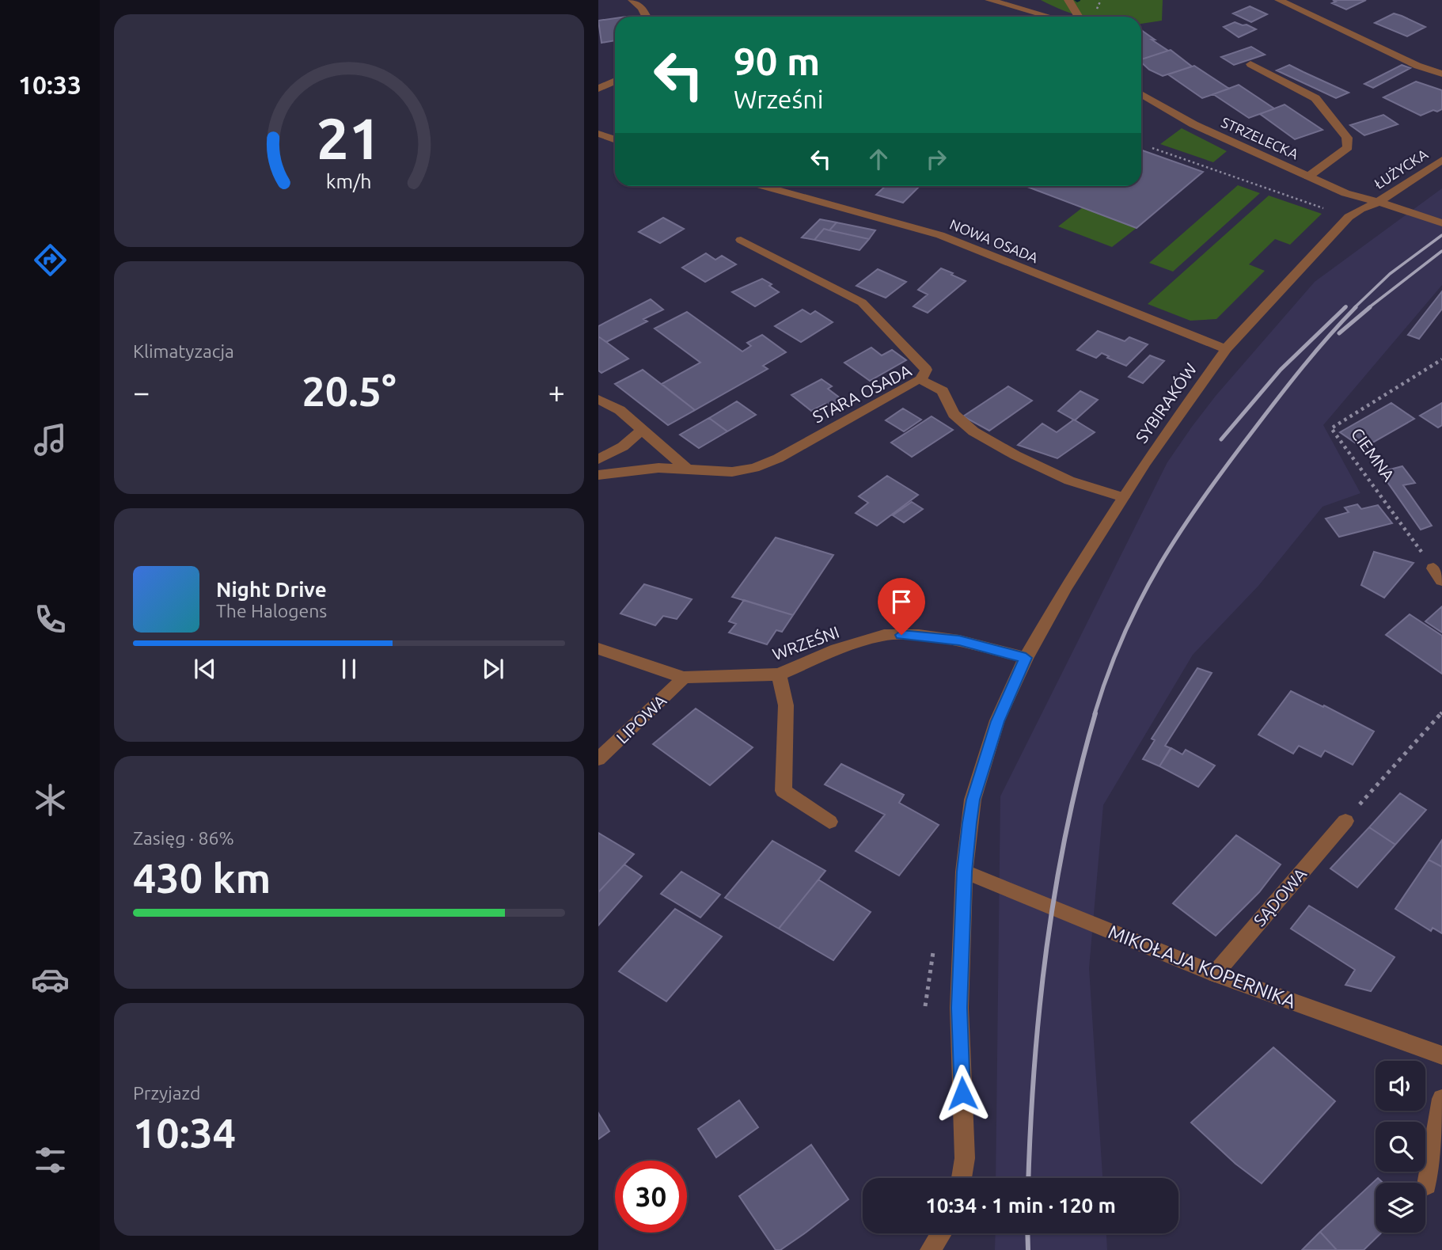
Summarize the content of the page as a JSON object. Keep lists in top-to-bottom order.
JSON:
{
  "streets": {
    "street": [
      "STRZELECKA",
      "ŁUŻYCKA",
      "NOWA OSADA",
      "STARA OSADA",
      "SYBIRAKÓW",
      "WRZEŚNI",
      "LIPOWA",
      "SĄDOWA",
      "MIKOŁAJA KOPERNIKA"
    ],
    "path": ["CIEMNA"]
  },
  "crossings": [
    ["STRZELECKA", "ŁUŻYCKA"],
    ["STRZELECKA", "SYBIRAKÓW"],
    ["ŁUŻYCKA", "SYBIRAKÓW"],
    ["NOWA OSADA", "SYBIRAKÓW"],
    ["STARA OSADA", "SYBIRAKÓW"],
    ["SYBIRAKÓW", "WRZEŚNI"],
    ["SYBIRAKÓW", "MIKOŁAJA KOPERNIKA"],
    ["WRZEŚNI", "LIPOWA"],
    ["SĄDOWA", "MIKOŁAJA KOPERNIKA"]
  ],
  "page": {
    "tabs": "10:33",
    "turn": ["90 m", "Wrześni"],
    "tile": [
      "Klimatyzacja",
      ["Zasięg · 86%", "430 km"],
      ["Przyjazd", "10:34"]
    ],
    "heat": ["−", "20.5°", "+"],
    "song": ["Night Drive", "The Halogens"],
    "limit": "30",
    "trip": "10:34 · 1 min · 120 m",
    "gauge": ["21", "km/h"]
  }
}
